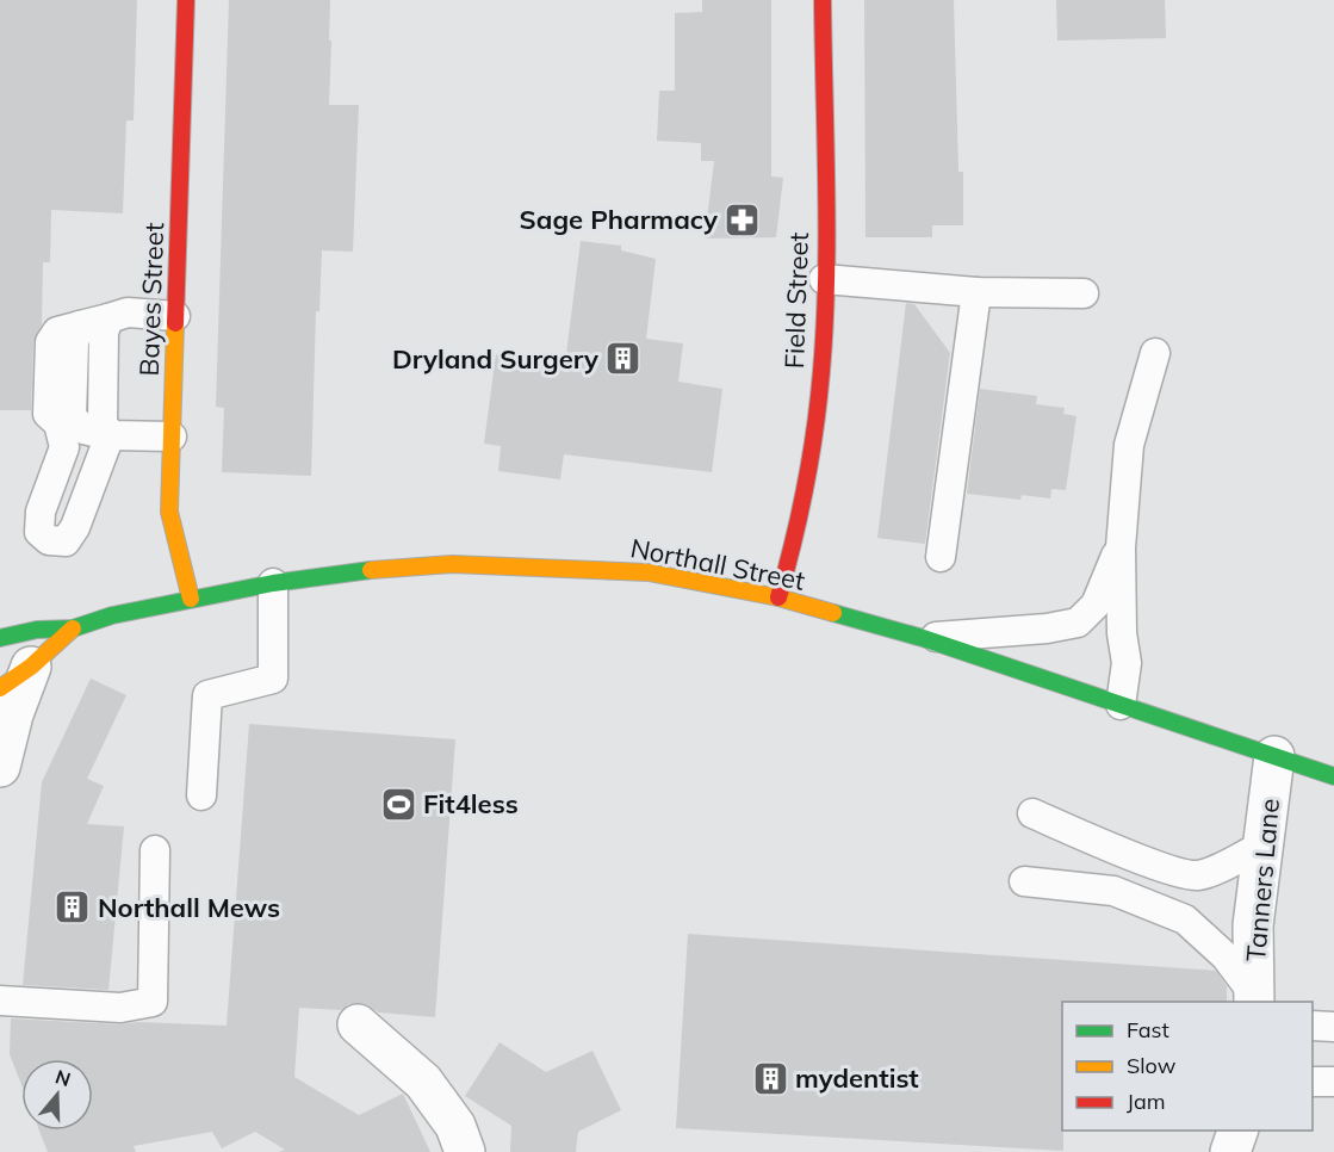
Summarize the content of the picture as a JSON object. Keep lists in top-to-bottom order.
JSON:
{
  "streets": {
    "main road": ["Bayes Street", "Field Street", "Northall Street"],
    "street": ["Tanners Lane"]
  },
  "crossings": [
    ["Bayes Street", "Northall Street"],
    ["Field Street", "Northall Street"],
    ["Northall Street", "Tanners Lane"]
  ],
  "places": {
    "pharmacy": ["Sage Pharmacy"],
    "building": ["Dryland Surgery", "Northall Mews", "mydentist"],
    "sports": ["Fit4less"]
  },
  "legend": ["Fast", "Slow", "Jam"],
  "north": "top"
}
